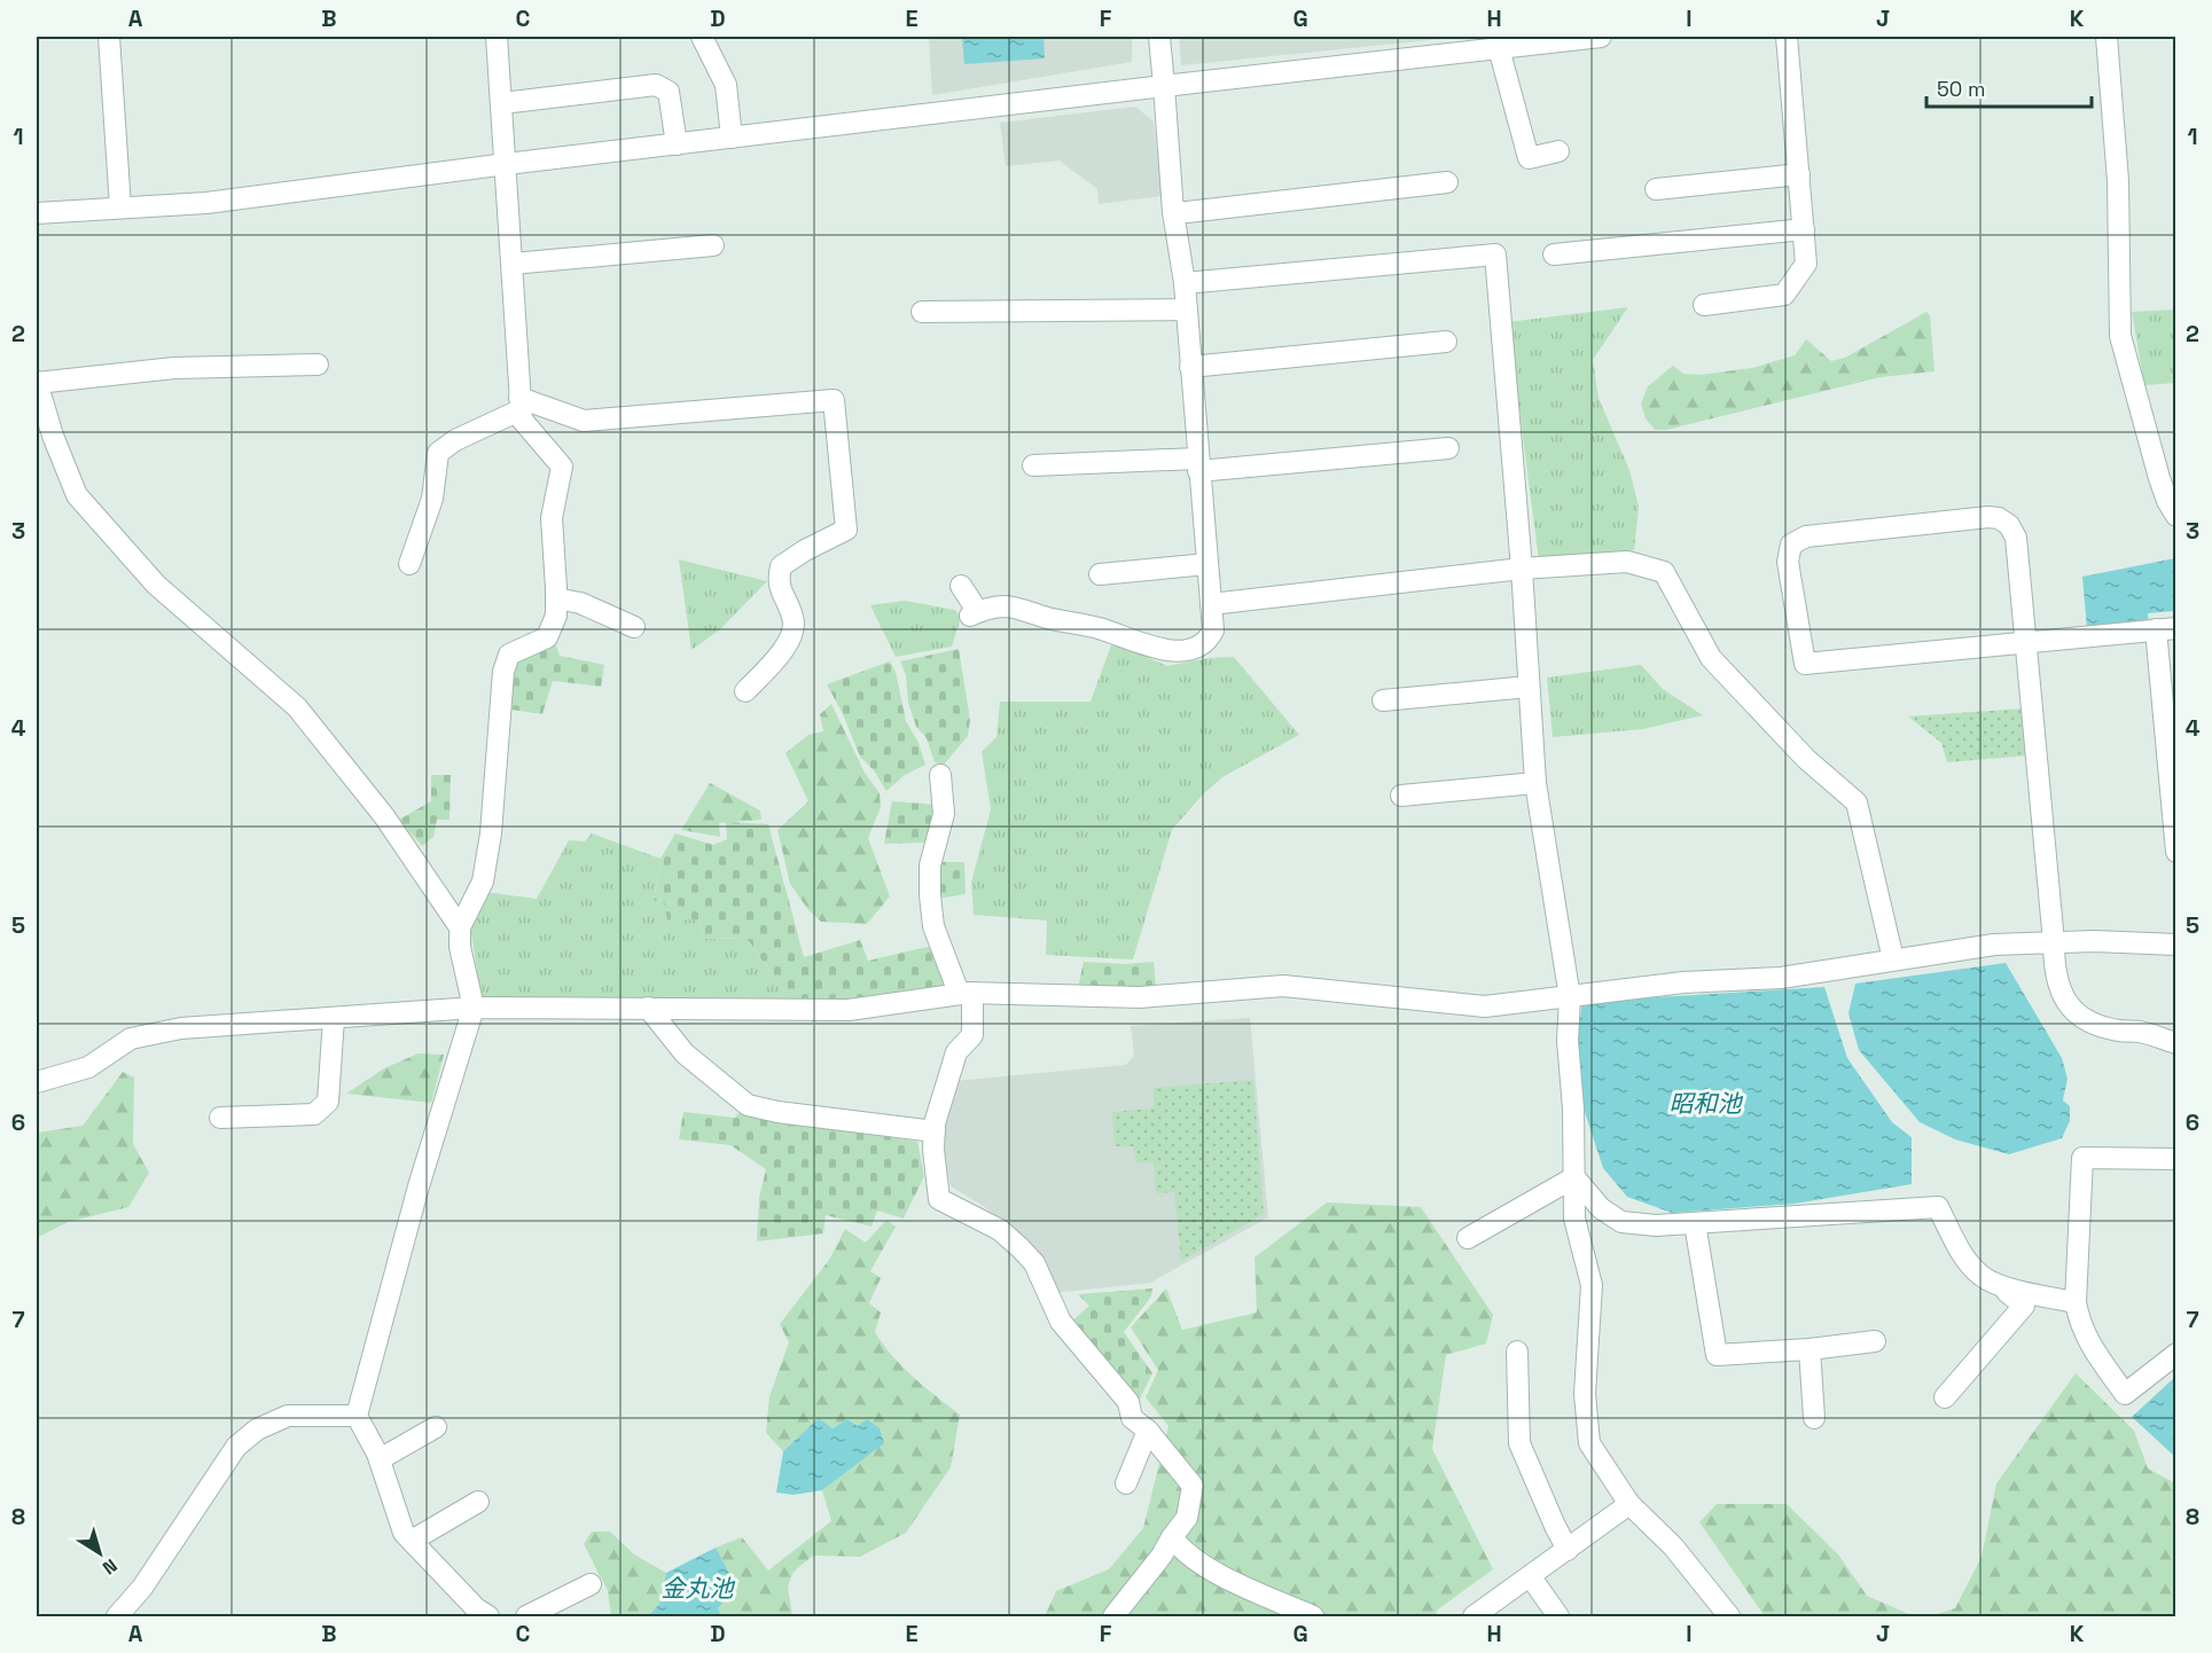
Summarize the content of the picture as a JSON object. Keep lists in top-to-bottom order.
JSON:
{
  "water": ["昭和池", "金丸池"],
  "scale_bar": "50 m",
  "north": "bottom right",
  "grid": {
    "columns": [
      "A",
      "B",
      "C",
      "D",
      "E",
      "F",
      "G",
      "H",
      "I",
      "J",
      "K"
    ],
    "rows": [
      "1",
      "2",
      "3",
      "4",
      "5",
      "6",
      "7",
      "8"
    ]
  }
}
